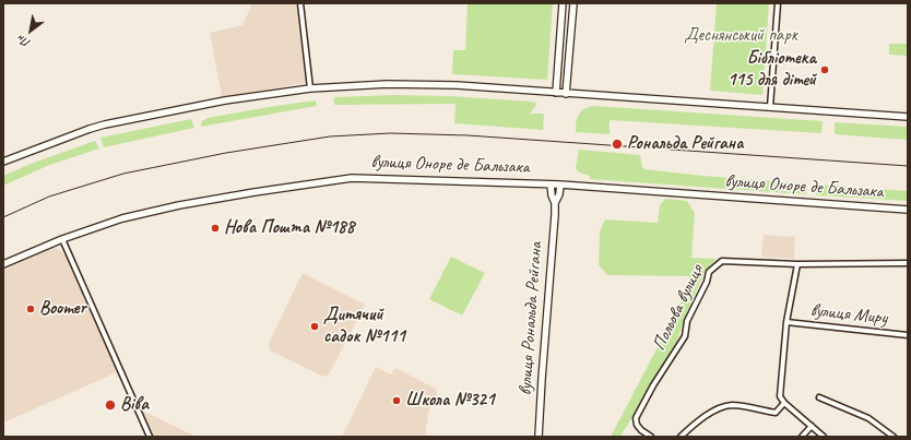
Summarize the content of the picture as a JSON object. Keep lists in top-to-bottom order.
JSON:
{
  "streets": {
    "street": [
      "вулиця Оноре де Бальзака",
      "Польова вулиця",
      "вулиця Миру",
      "вулиця Рональда Рейгана"
    ]
  },
  "crossings": [
    ["вулиця Оноре де Бальзака", "вулиця Рональда Рейгана"]
  ],
  "parks": ["Деснянський парк"],
  "places": [
    "Бібліотека 115 для дітей",
    "Рональда Рейгана",
    "Нова Пошта №188",
    "Boomer",
    "Дитячий садок №111",
    "Школа №321",
    "Віва"
  ],
  "north": "bottom left"
}
